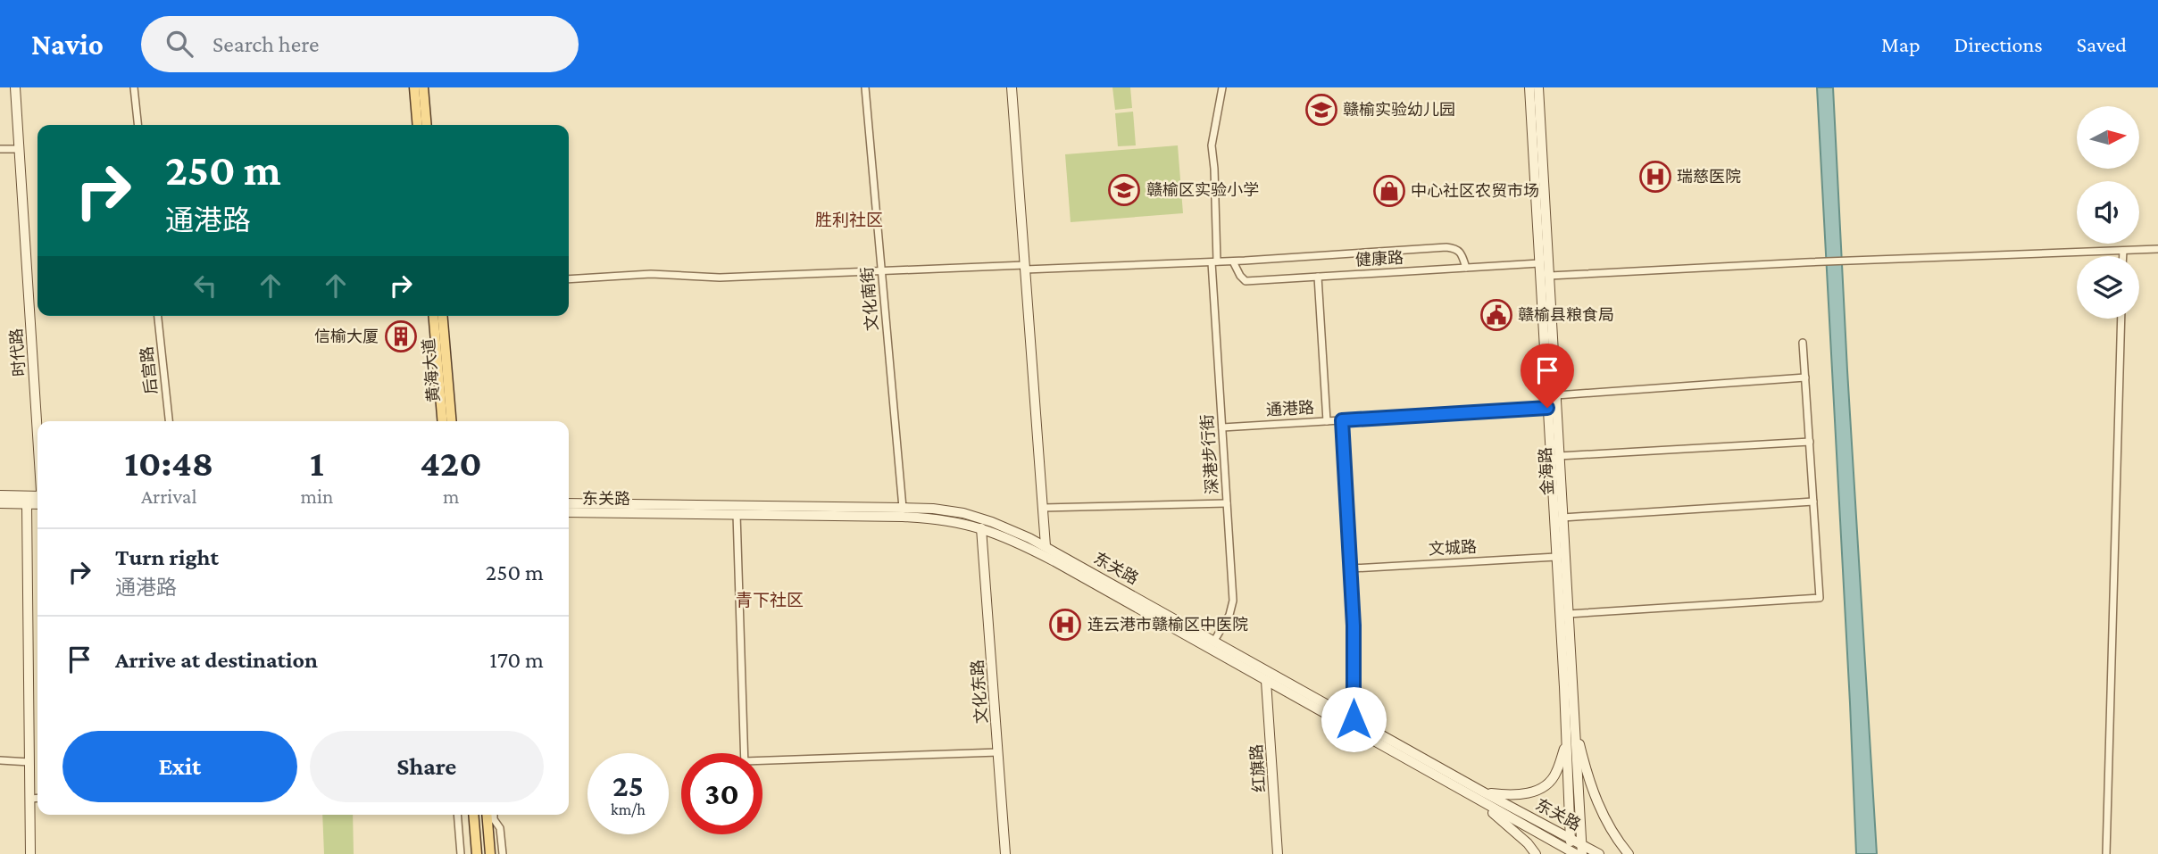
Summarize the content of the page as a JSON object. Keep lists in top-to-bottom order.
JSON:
{
  "streets": {
    "main road": [
      "时代路",
      "黄海大道",
      "金海路",
      "东关路",
      "文化东路",
      "红旗路"
    ],
    "street": [
      "健康路",
      "文化南街",
      "后宫路",
      "通港路",
      "深港步行街",
      "文城路"
    ]
  },
  "crossings": [
    ["健康路", "金海路"],
    ["文化南街", "东关路"],
    ["通港路", "深港步行街"],
    ["通港路", "金海路"],
    ["深港步行街", "东关路"],
    ["金海路", "东关路"],
    ["金海路", "文城路"],
    ["东关路", "文化东路"],
    ["东关路", "红旗路"]
  ],
  "districts": ["胜利社区", "青下社区"],
  "places": {
    "school or university": ["赣榆实验幼儿园", "赣榆区实验小学"],
    "hospital": ["瑞慈医院", "连云港市赣榆区中医院"],
    "shop": ["中心社区农贸市场"],
    "public building": ["赣榆县粮食局"],
    "building": ["信榆大厦"]
  },
  "north": "right",
  "page": {
    "header": "Navio",
    "search": "Search here",
    "nav": ["Map", "Directions", "Saved"],
    "turn": ["250 m", "通港路"],
    "eta": [
      "10:48",
      "Arrival",
      "1",
      "min",
      "420",
      "m"
    ],
    "list": [
      {
        "name": "Turn right",
        "note": "通港路",
        "value": "250 m"
      },
      {
        "name": "Arrive at destination",
        "value": "170 m"
      }
    ],
    "buttons": ["Exit", "Share"],
    "speed": "25 km/h",
    "limit": "30"
  }
}
